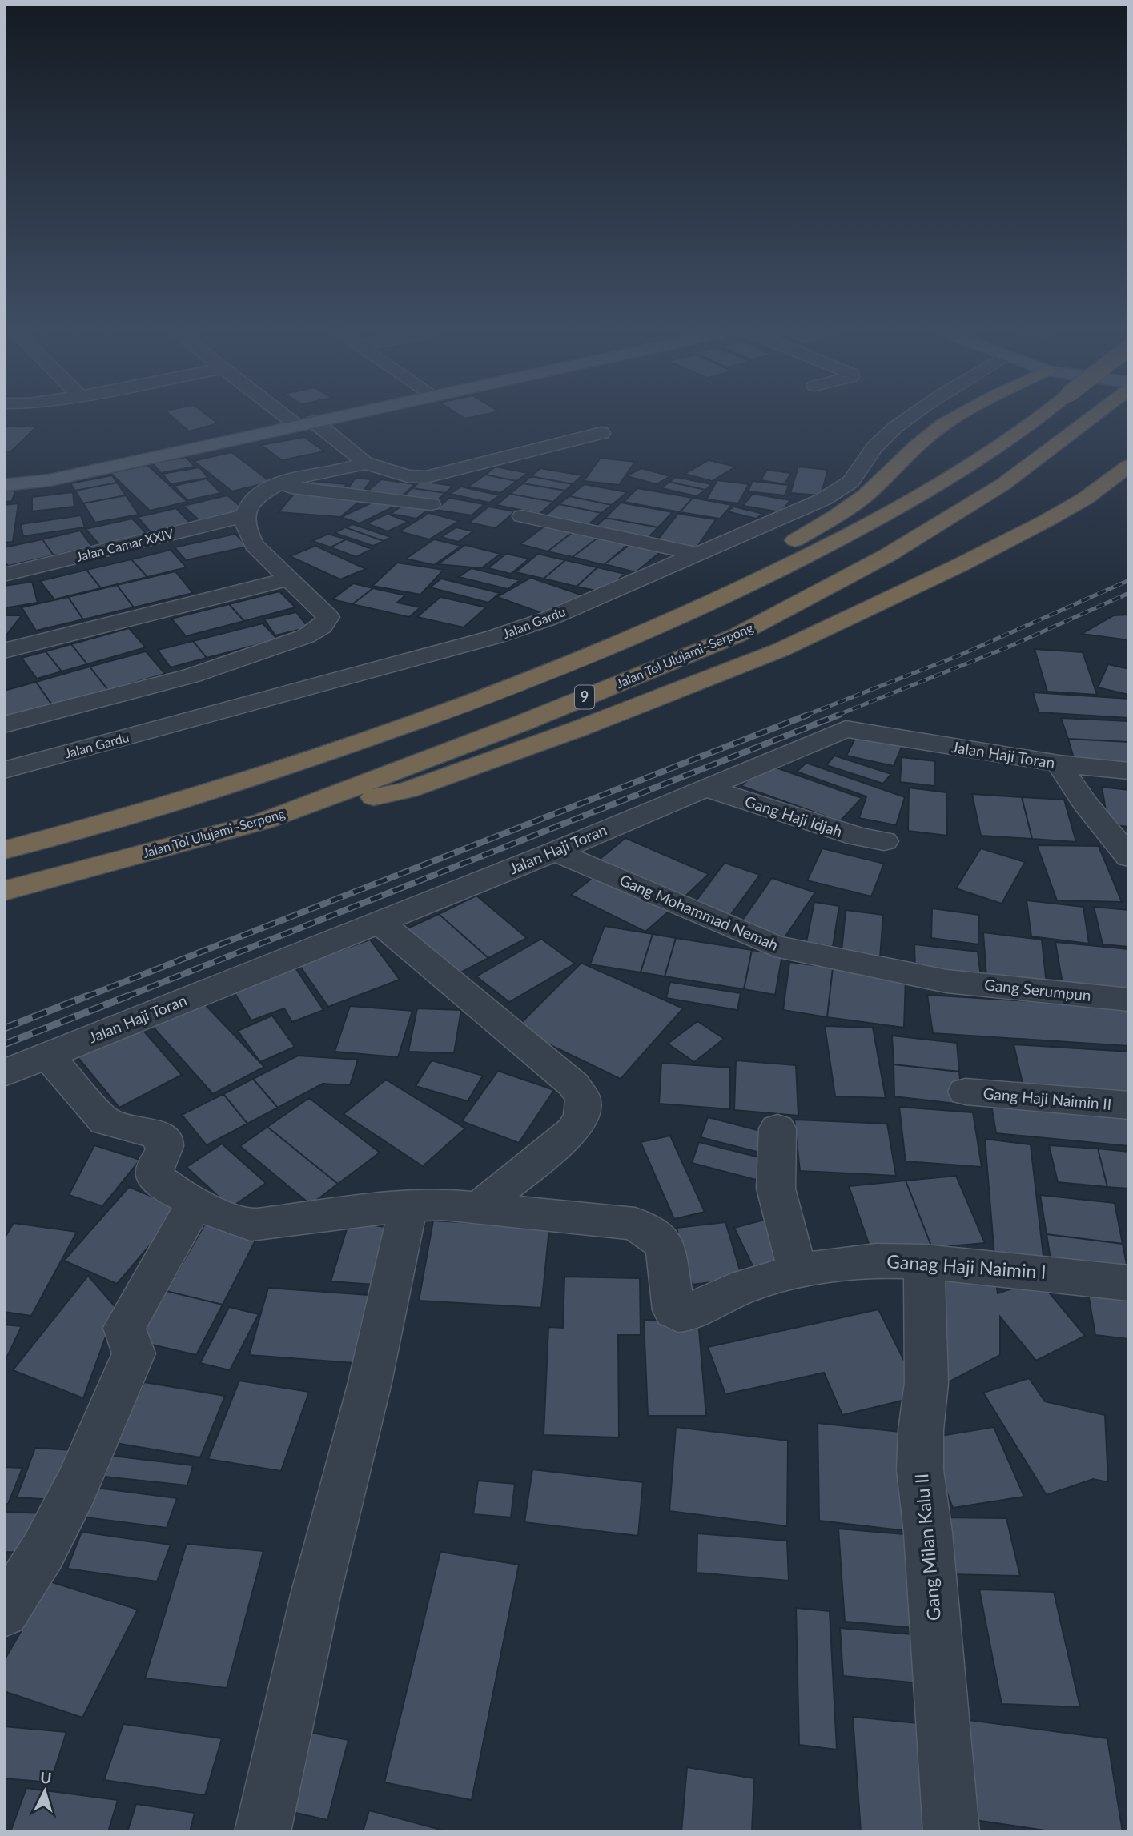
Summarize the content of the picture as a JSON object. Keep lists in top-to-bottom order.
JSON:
{
  "streets": {
    "highway": ["Jalan Tol Ulujami–Serpong", "9"],
    "street": [
      "Jalan Camar XXIV",
      "Jalan Gardu",
      "Jalan Haji Toran",
      "Gang Haji Idjah",
      "Gang Mohammad Nemah",
      "Gang Serumpun",
      "Gang Haji Naimin II",
      "Ganag Haji Naimin I",
      "Gang Milan Kalu II"
    ]
  },
  "crossings": [
    ["Jalan Haji Toran", "Gang Haji Idjah"],
    ["Jalan Haji Toran", "Gang Mohammad Nemah"],
    ["Gang Mohammad Nemah", "Gang Serumpun"],
    ["Ganag Haji Naimin I", "Gang Milan Kalu II"]
  ],
  "north": "top"
}
